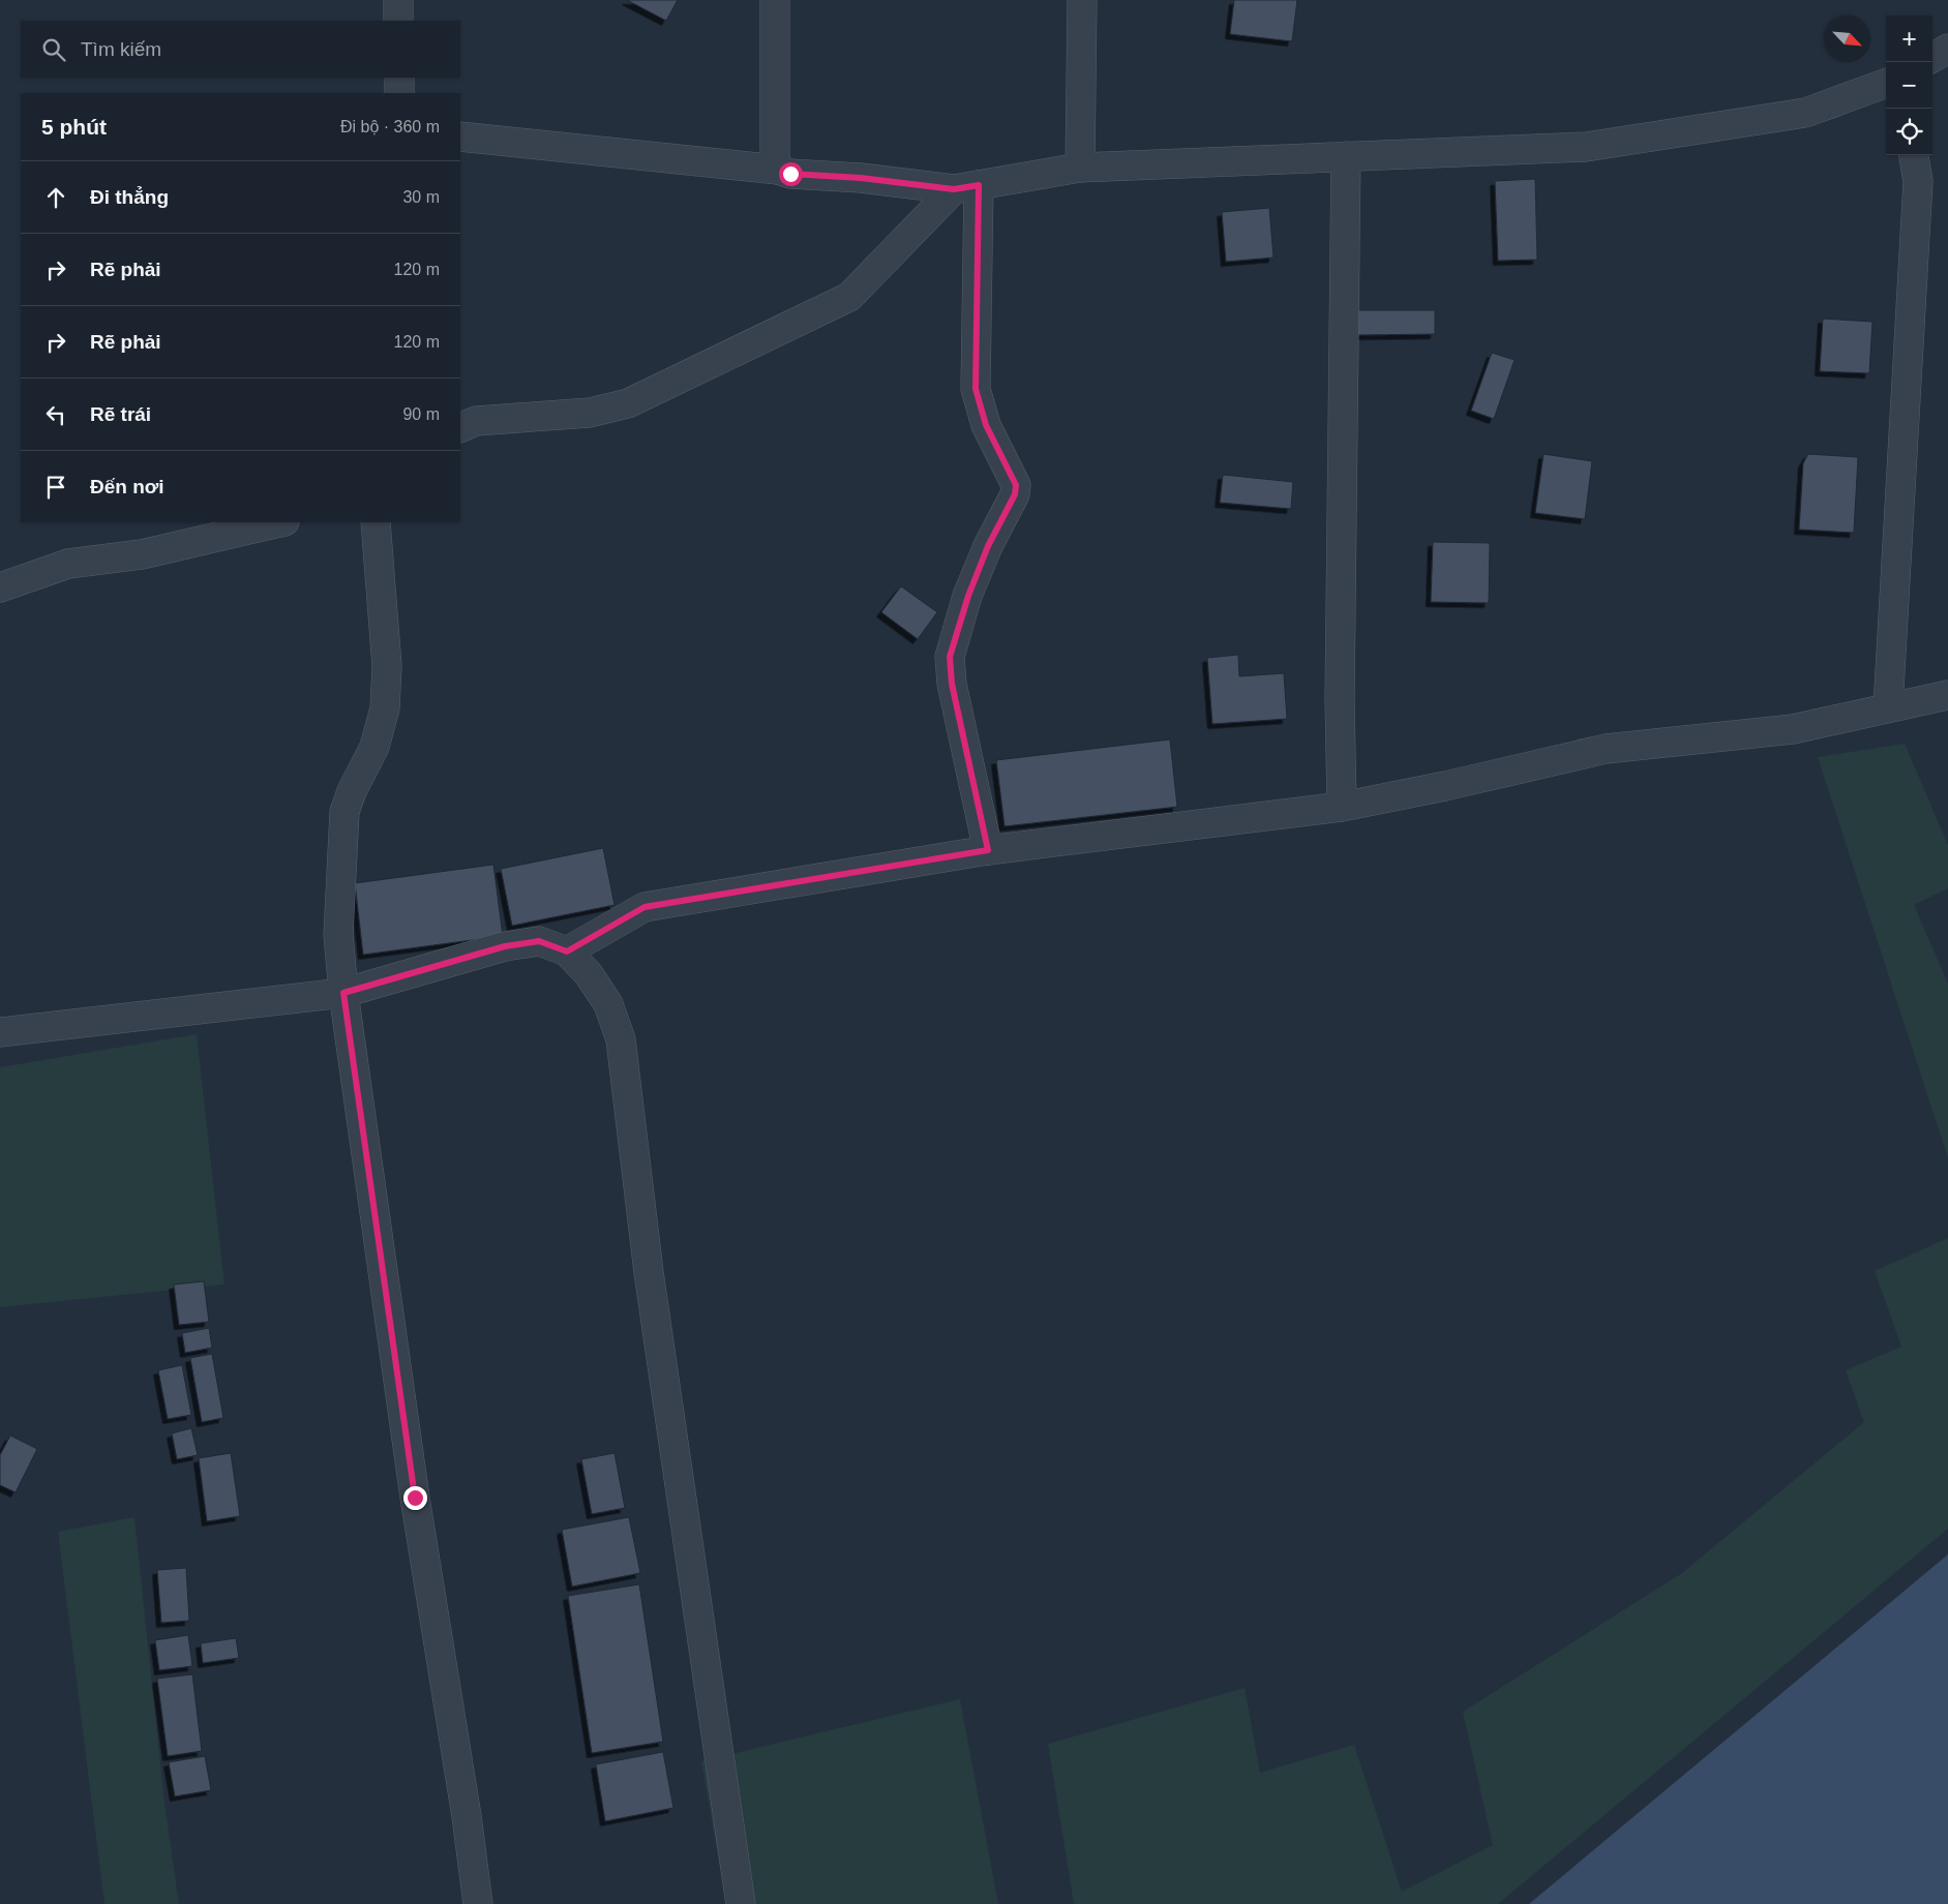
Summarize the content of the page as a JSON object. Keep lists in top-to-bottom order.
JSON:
{
  "north": "bottom right",
  "page": {
    "map_buttons": ["+", "−"],
    "search": "Tìm kiếm",
    "heading": ["5 phút", "Đi bộ · 360 m"],
    "list": [
      ["Đi thẳng", "30 m"],
      ["Rẽ phải", "120 m"],
      ["Rẽ phải", "120 m"],
      ["Rẽ trái", "90 m"],
      "Đến nơi"
    ]
  }
}
